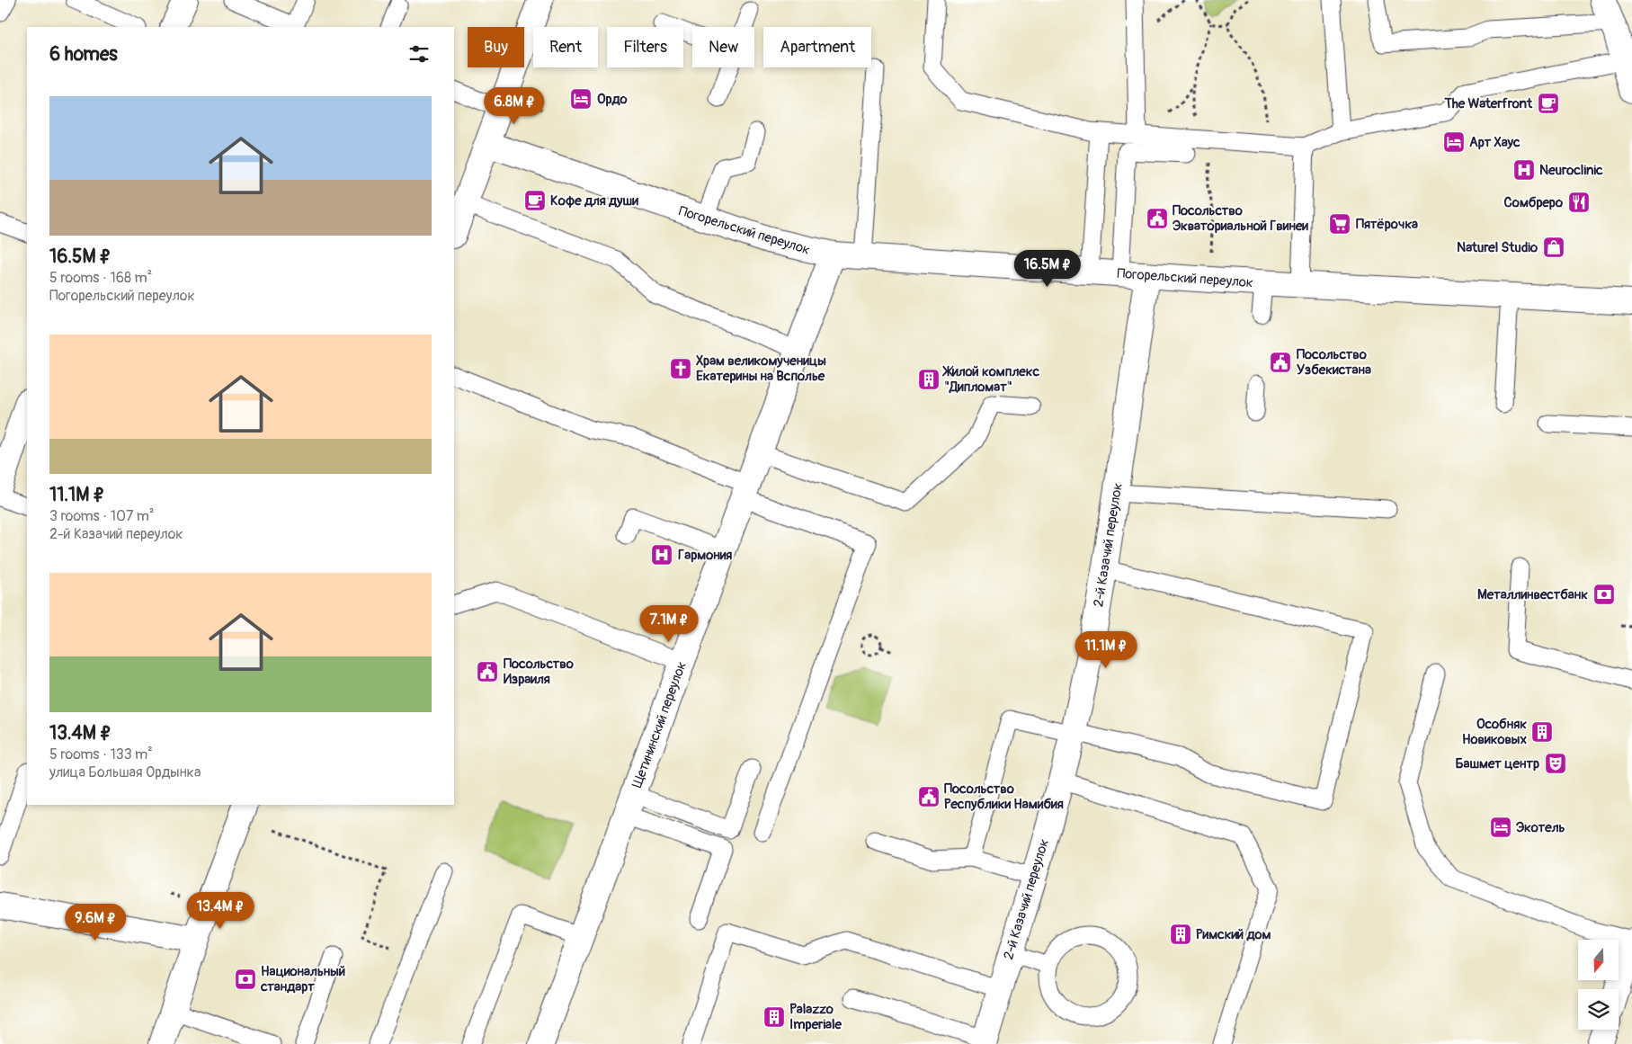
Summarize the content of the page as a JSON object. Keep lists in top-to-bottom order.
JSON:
{
  "streets": {
    "street": ["Погорельский переулок", "2-й Казачий переулок", "Щетининский переулок"]
  },
  "crossings": [
    ["Погорельский переулок", "2-й Казачий переулок"],
    ["Погорельский переулок", "Щетининский переулок"]
  ],
  "places": {
    "hotel": ["Ордо", "Арт Хаус", "Экотель"],
    "cafe": ["The Waterfront", "Кофе для души"],
    "hospital": ["Neuroclinic", "Гармония"],
    "restaurant": ["Сомбреро"],
    "public building": [
      "Посольство Экваториальной Гвинеи",
      "Посольство Узбекистана",
      "Посольство Израиля",
      "Посольство Республики Намибия"
    ],
    "supermarket": ["Пятёрочка"],
    "shop": ["Naturel Studio"],
    "church": ["Храм великомученицы Екатерины на Всполье"],
    "building": [
      "Жилой комплекс \"Дипломат\"",
      "Особняк Новиковых",
      "Римский дом",
      "Palazzo Imperiale"
    ],
    "bank": ["Металлинвестбанк", "Национальный стандарт"],
    "theatre": ["Башмет центр"]
  },
  "north": "bottom",
  "page": {
    "chip": [
      "Buy",
      "Rent",
      "Filters",
      "New",
      "Apartment"
    ],
    "heading": "6 homes",
    "list": [
      {
        "name": "16.5M ₽",
        "note": "5 rooms · 168 m² · Погорельский переулок"
      },
      {
        "name": "11.1M ₽",
        "note": "3 rooms · 107 m² · 2-й Казачий переулок"
      },
      {
        "name": "13.4M ₽",
        "note": "5 rooms · 133 m² · улица Большая Ордынка"
      }
    ],
    "price": [
      "6.8M ₽",
      "16.5M ₽",
      "7.1M ₽",
      "11.1M ₽",
      "13.4M ₽",
      "9.6M ₽"
    ]
  }
}
